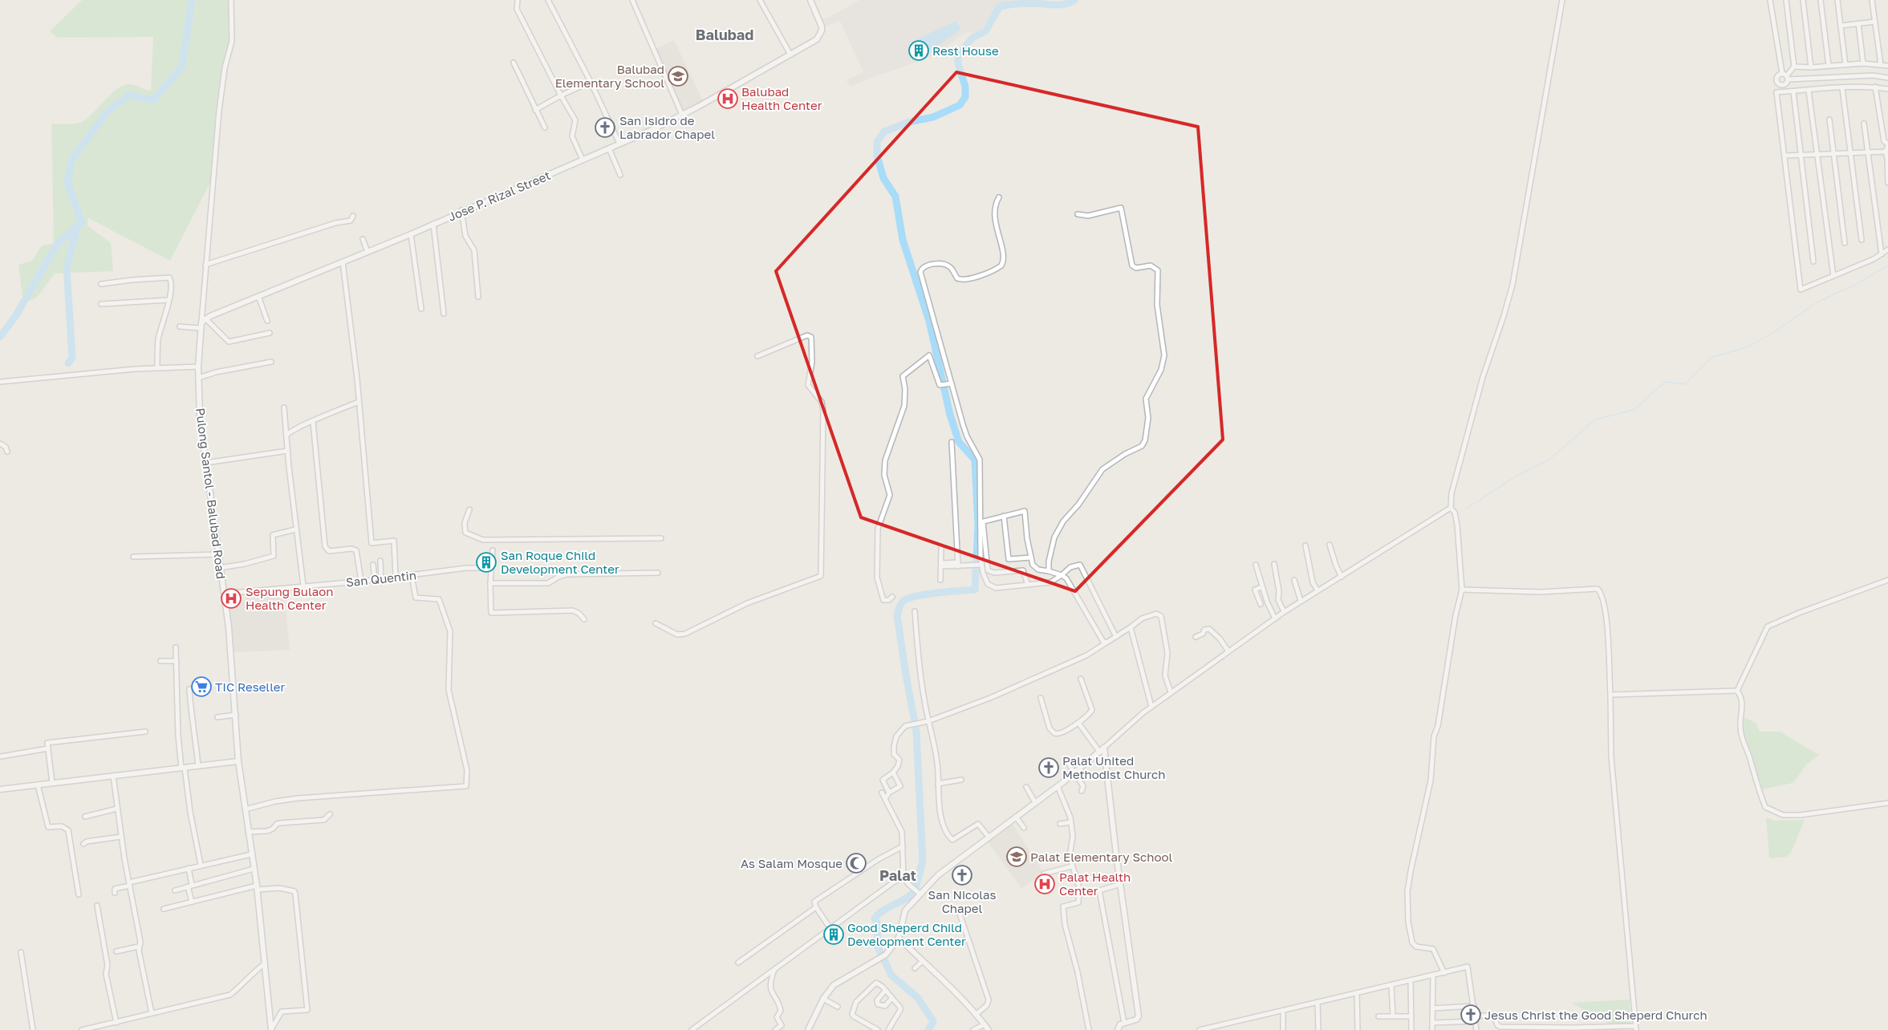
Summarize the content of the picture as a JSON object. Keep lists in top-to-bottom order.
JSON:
{
  "streets": {
    "street": ["Jose P. Rizal Street", "Pulong Santol - Balubad Road", "San Quentin"]
  },
  "crossings": [
    ["Jose P. Rizal Street", "Pulong Santol - Balubad Road"],
    ["Pulong Santol - Balubad Road", "San Quentin"]
  ],
  "districts": ["Balubad", "Palat"],
  "places": {
    "building": ["Rest House", "San Roque Child Development Center", "Good Sheperd Child Development Center"],
    "school or university": ["Balubad Elementary School", "Palat Elementary School"],
    "hospital": ["Balubad Health Center", "Sepung Bulaon Health Center", "Palat Health Center"],
    "church": [
      "San Isidro de Labrador Chapel",
      "Palat United Methodist Church",
      "San Nicolas Chapel",
      "Jesus Christ the Good Sheperd Church"
    ],
    "supermarket": ["TIC Reseller"],
    "mosque": ["As Salam Mosque"]
  }
}
